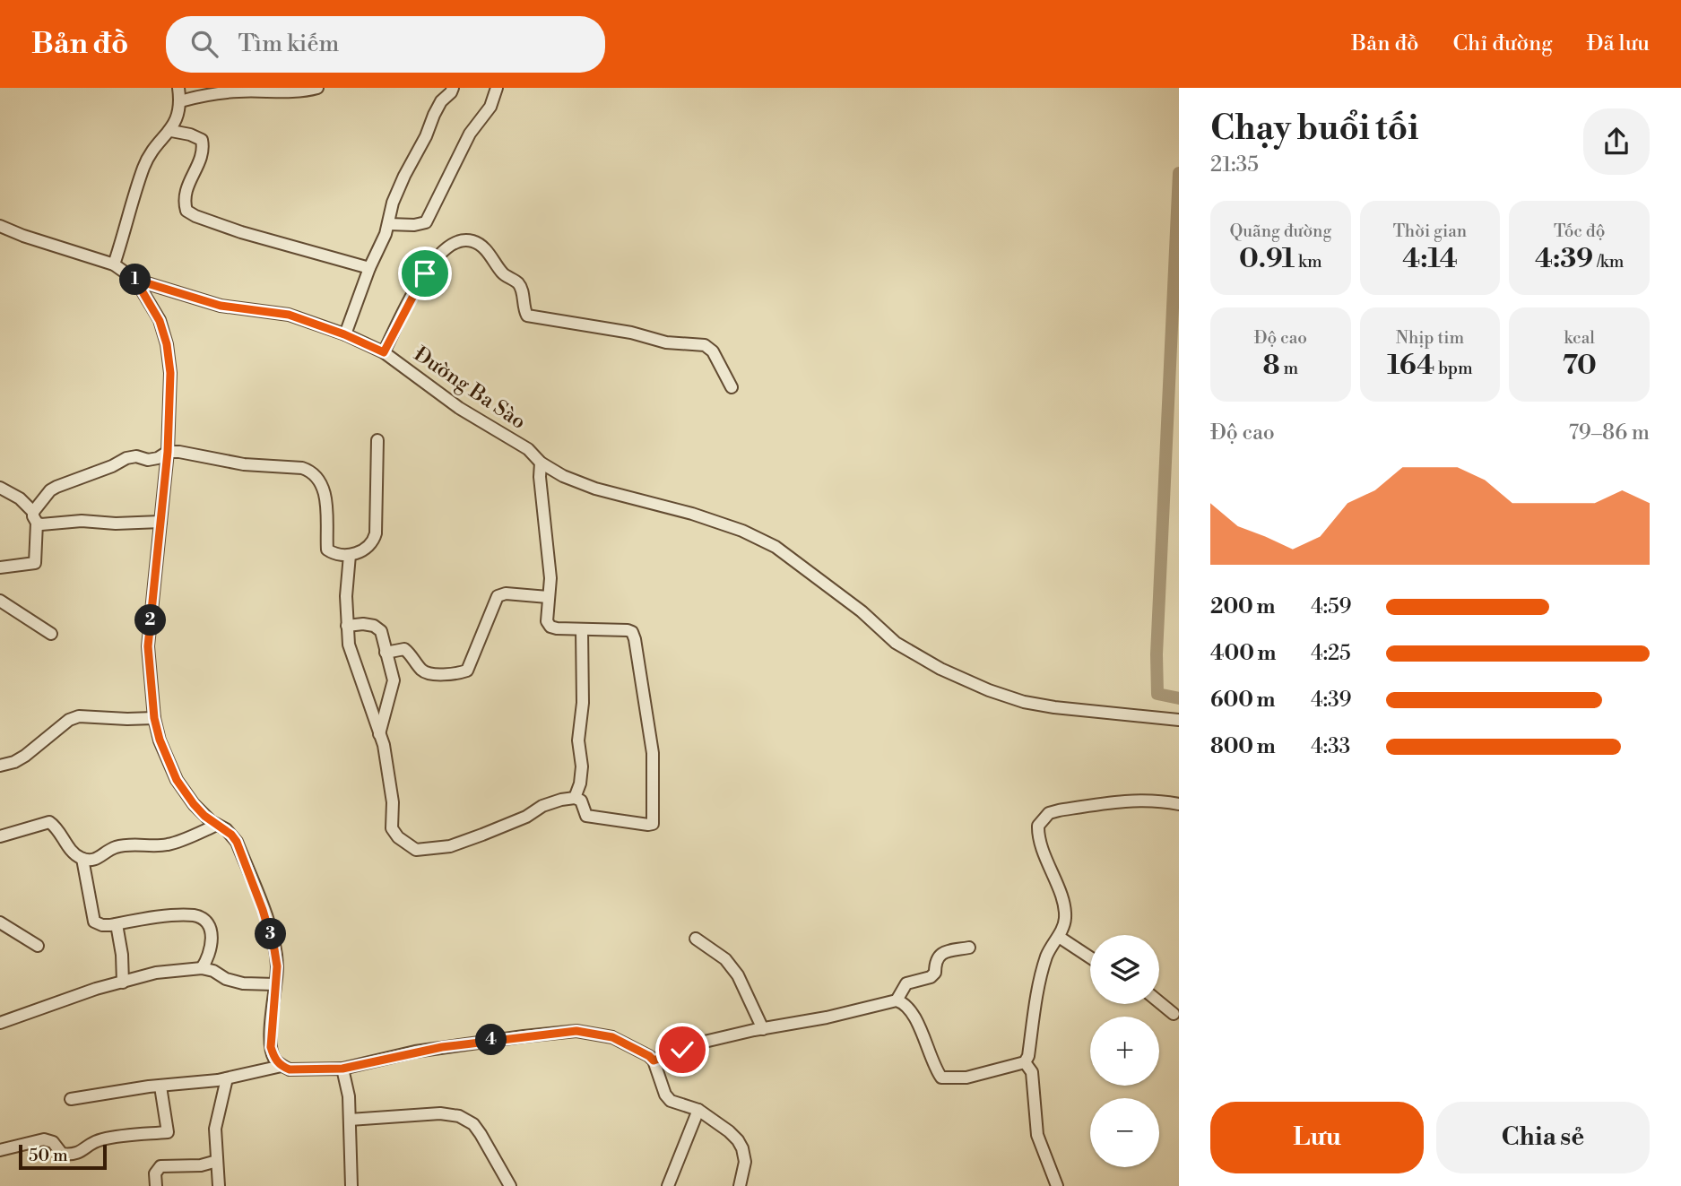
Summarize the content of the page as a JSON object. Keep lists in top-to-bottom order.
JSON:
{
  "streets": {
    "street": ["Đường Ba Sào"]
  },
  "scale_bar": "50 m",
  "page": {
    "header": "Bản đồ",
    "search": "Tìm kiếm",
    "nav": ["Bản đồ", "Chỉ đường", "Đã lưu"],
    "heading": ["Chạy buổi tối", "21:35"],
    "stats": [
      ["Quãng đường", "0.91 km"],
      ["Thời gian", "4:14"],
      ["Tốc độ", "4:39 /km"],
      ["Độ cao", "8 m"],
      ["Nhịp tim", "164 bpm"],
      ["kcal", "70"]
    ],
    "pins": [
      "1",
      "2",
      "3",
      "4"
    ],
    "chart": ["Độ cao", "79–86 m"],
    "list": [
      {
        "name": "200 m",
        "note": "4:59"
      },
      {
        "name": "400 m",
        "note": "4:25"
      },
      {
        "name": "600 m",
        "note": "4:39"
      },
      {
        "name": "800 m",
        "note": "4:33"
      }
    ],
    "map_buttons": ["+", "−"],
    "buttons": ["Lưu", "Chia sẻ"],
    "scale": "50 m"
  }
}
